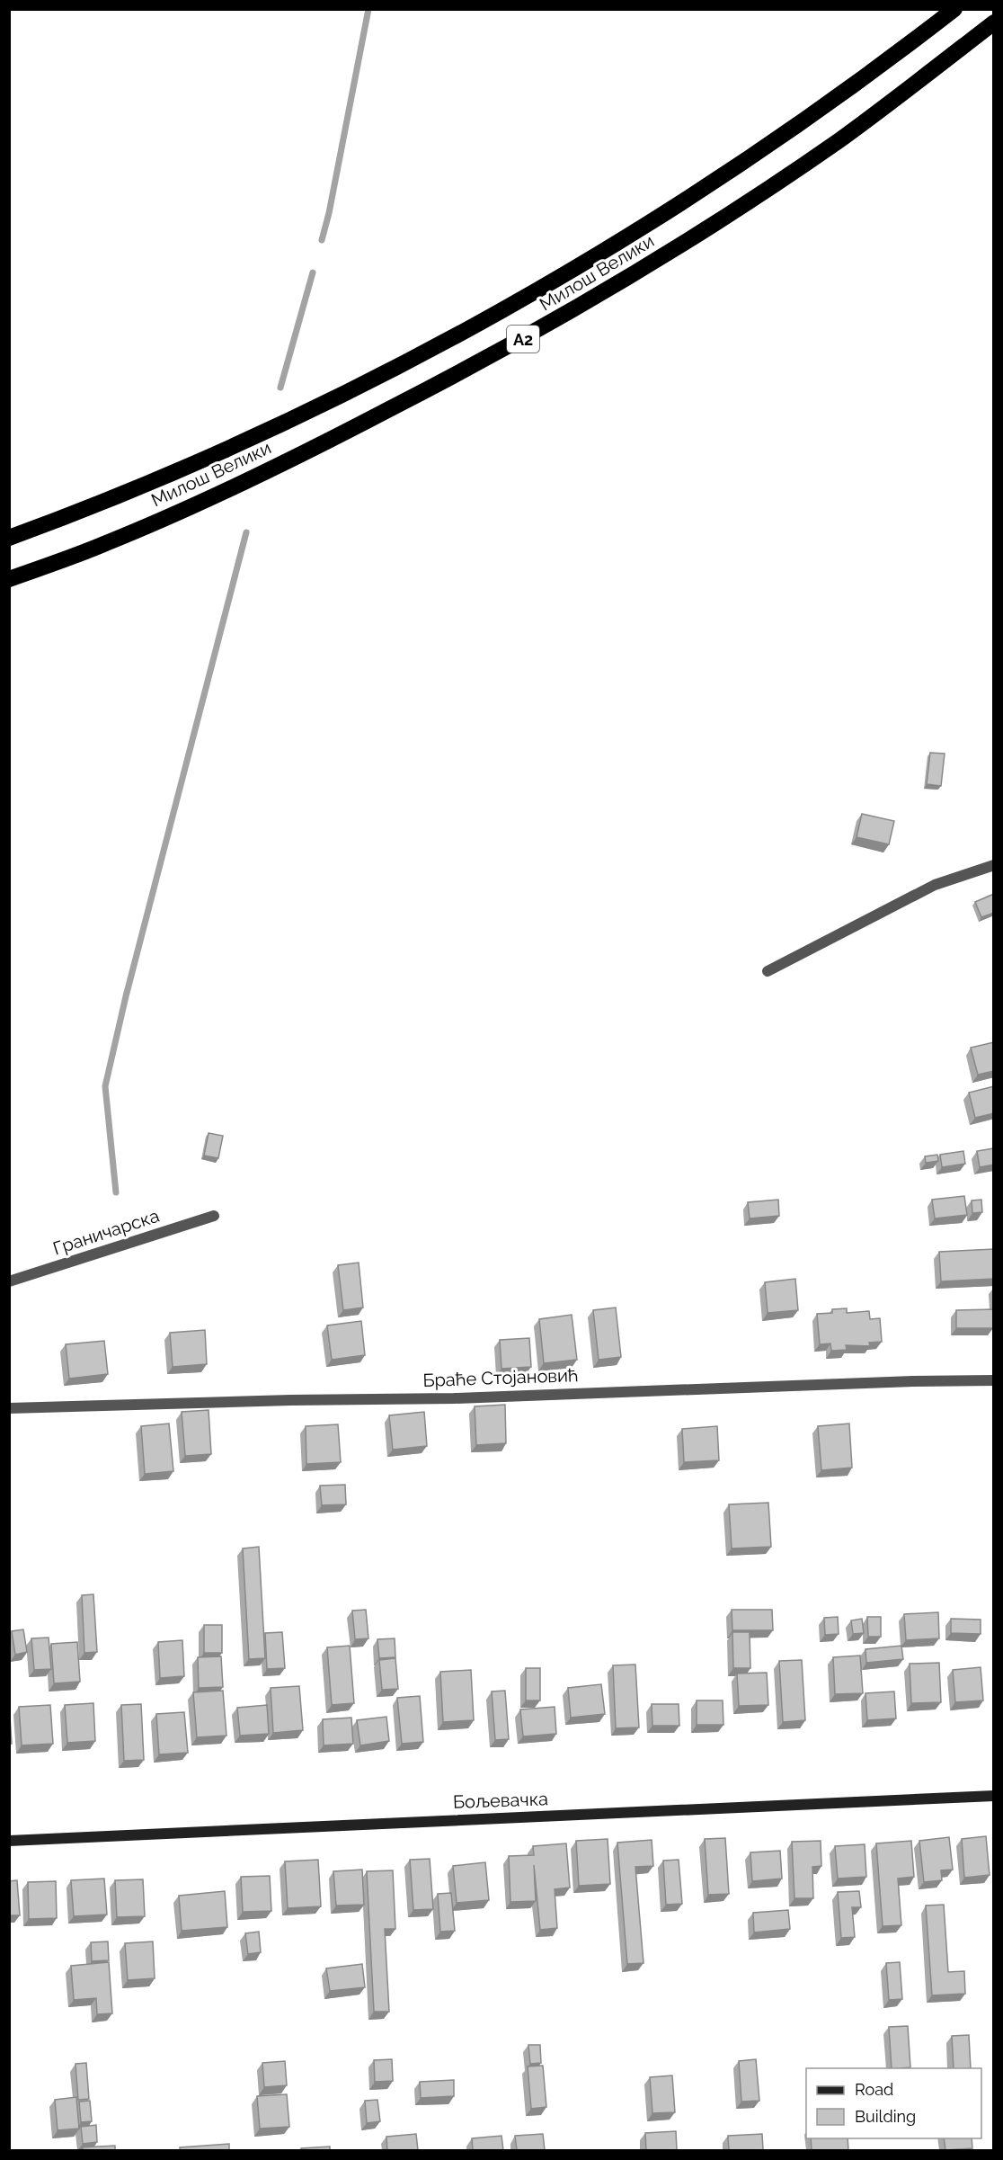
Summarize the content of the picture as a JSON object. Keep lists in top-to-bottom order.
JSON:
{
  "streets": {
    "highway": ["Милош Велики", "A2"],
    "main road": ["Бољевачка"],
    "street": ["Граничарска", "Браће Стојановић"]
  },
  "legend": ["Road", "Building"]
}
